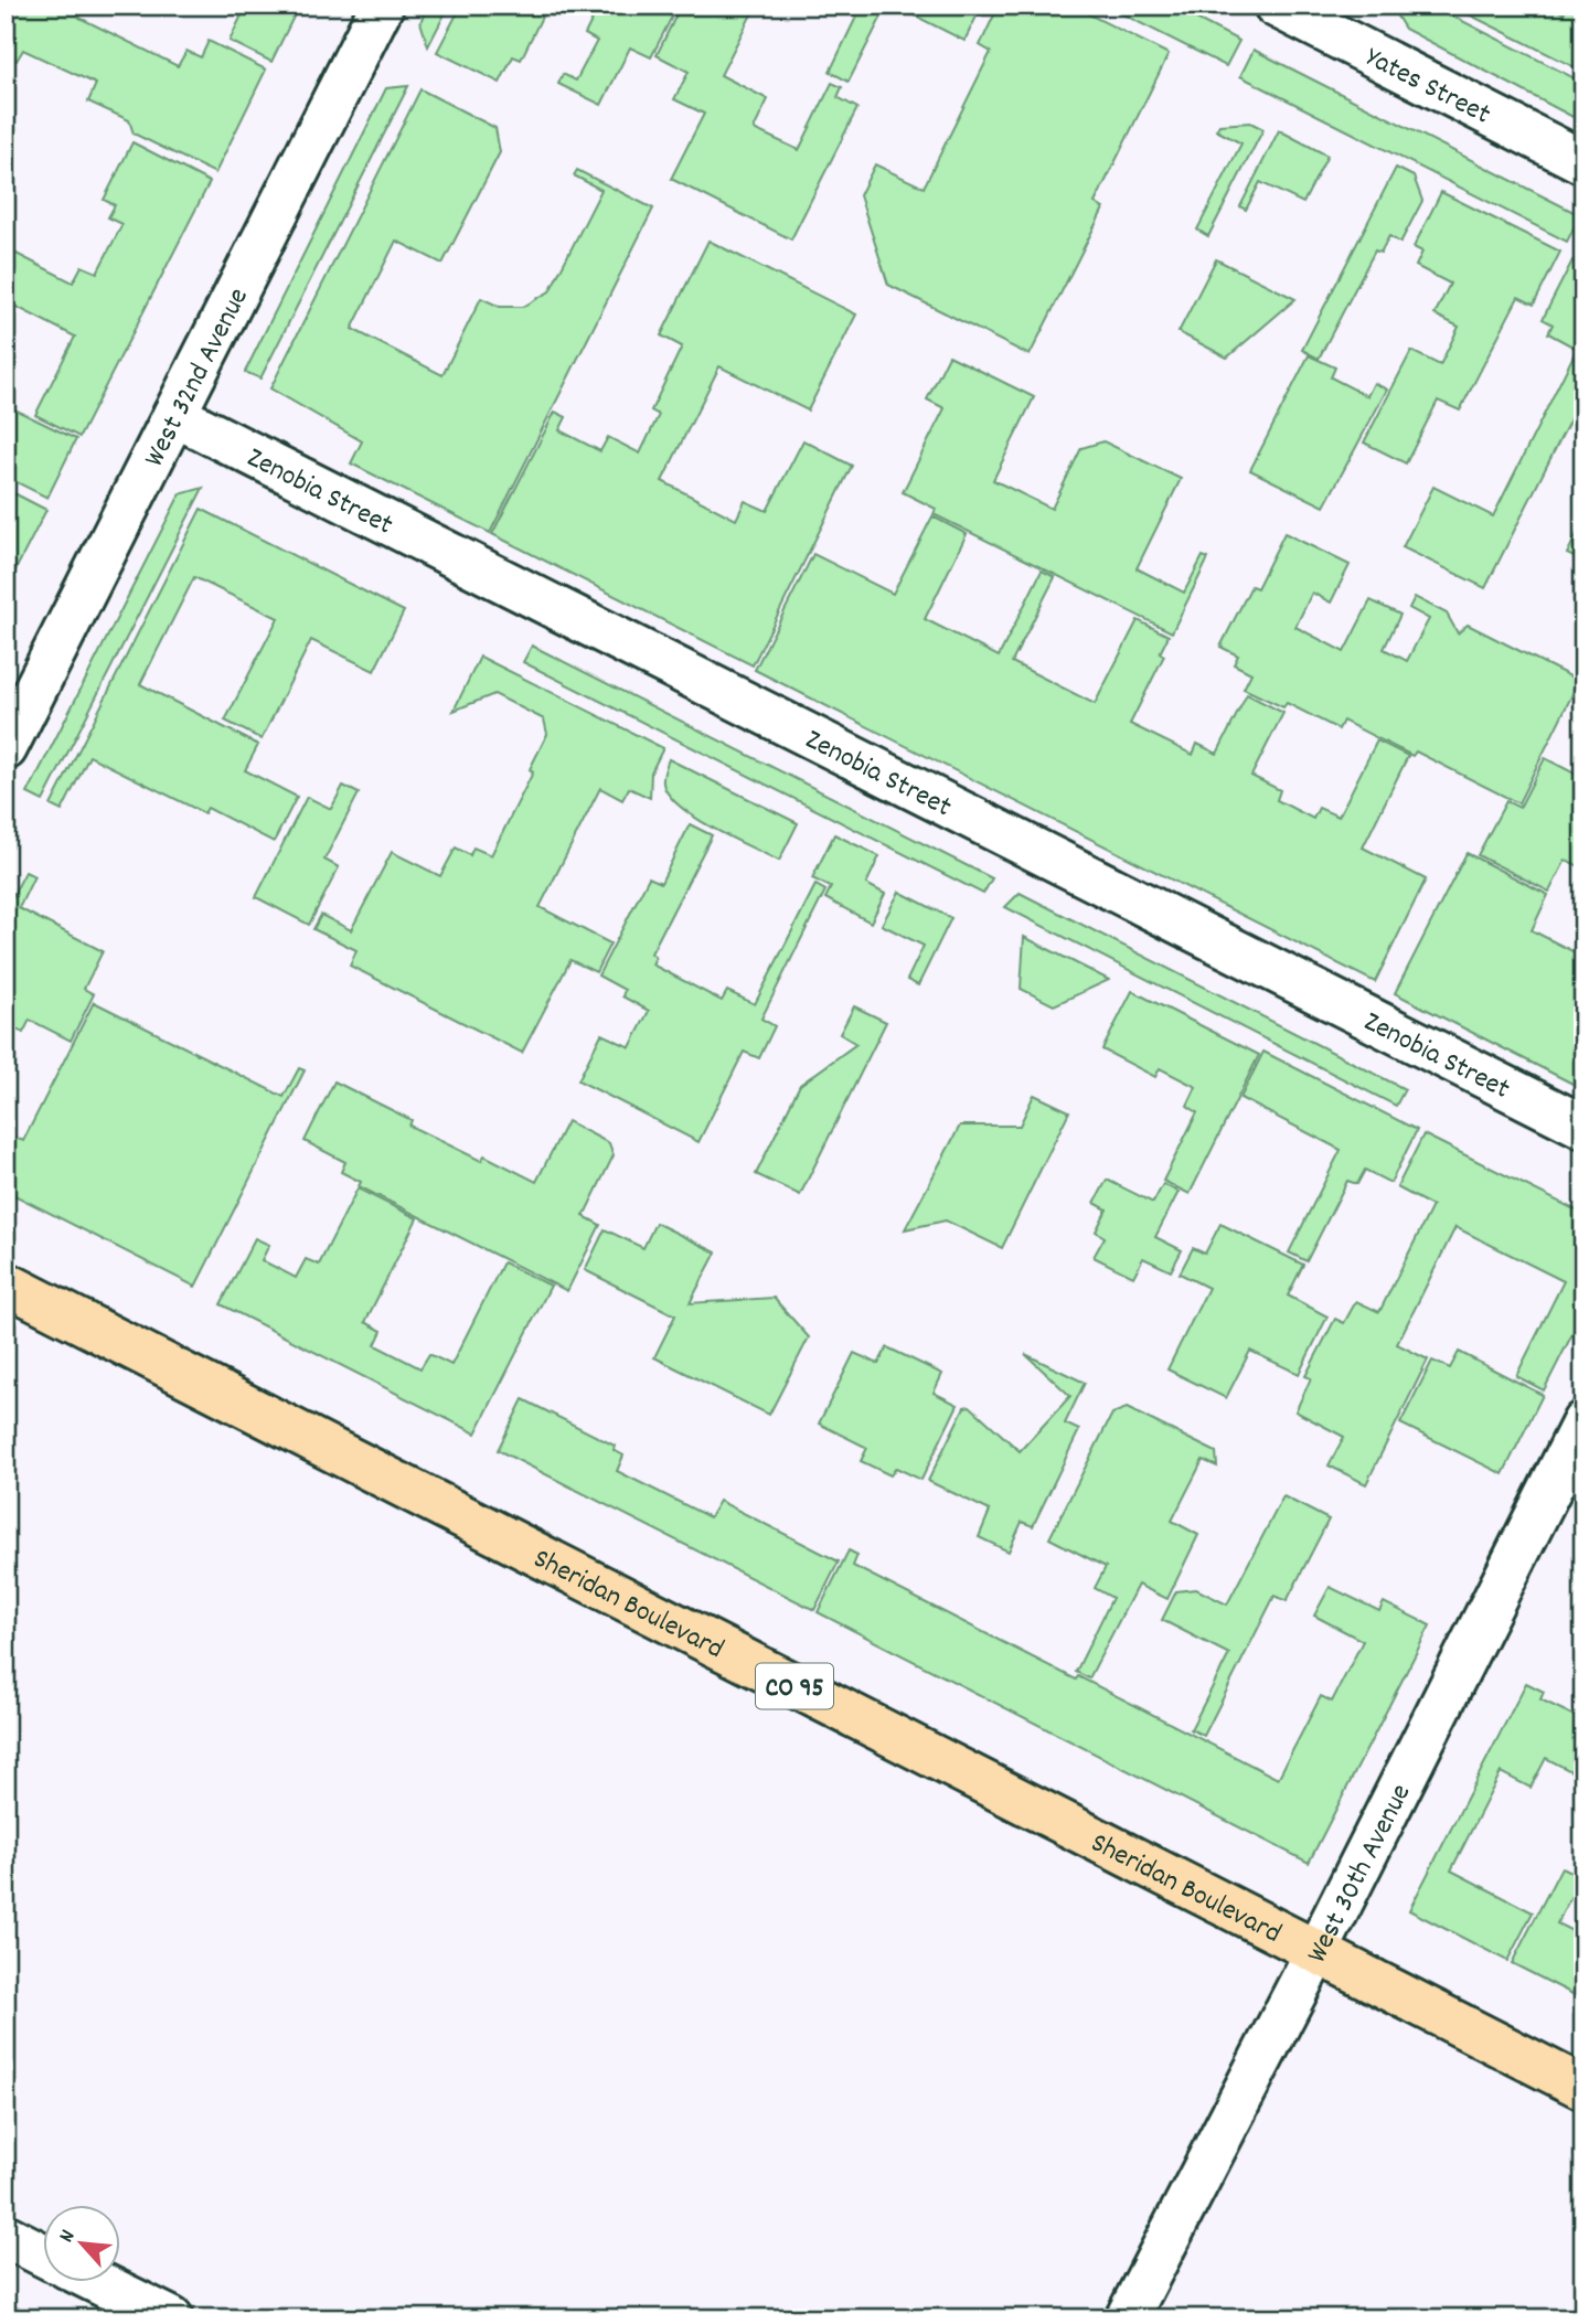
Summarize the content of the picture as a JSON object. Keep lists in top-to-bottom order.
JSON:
{
  "streets": {
    "main road": ["Sheridan Boulevard", "CO 95"],
    "street": [
      "Yates Street",
      "West 32nd Avenue",
      "Zenobia Street",
      "West 30th Avenue"
    ]
  },
  "crossings": [
    ["West 32nd Avenue", "Zenobia Street"],
    ["Sheridan Boulevard", "West 30th Avenue"]
  ],
  "north": "top left"
}
